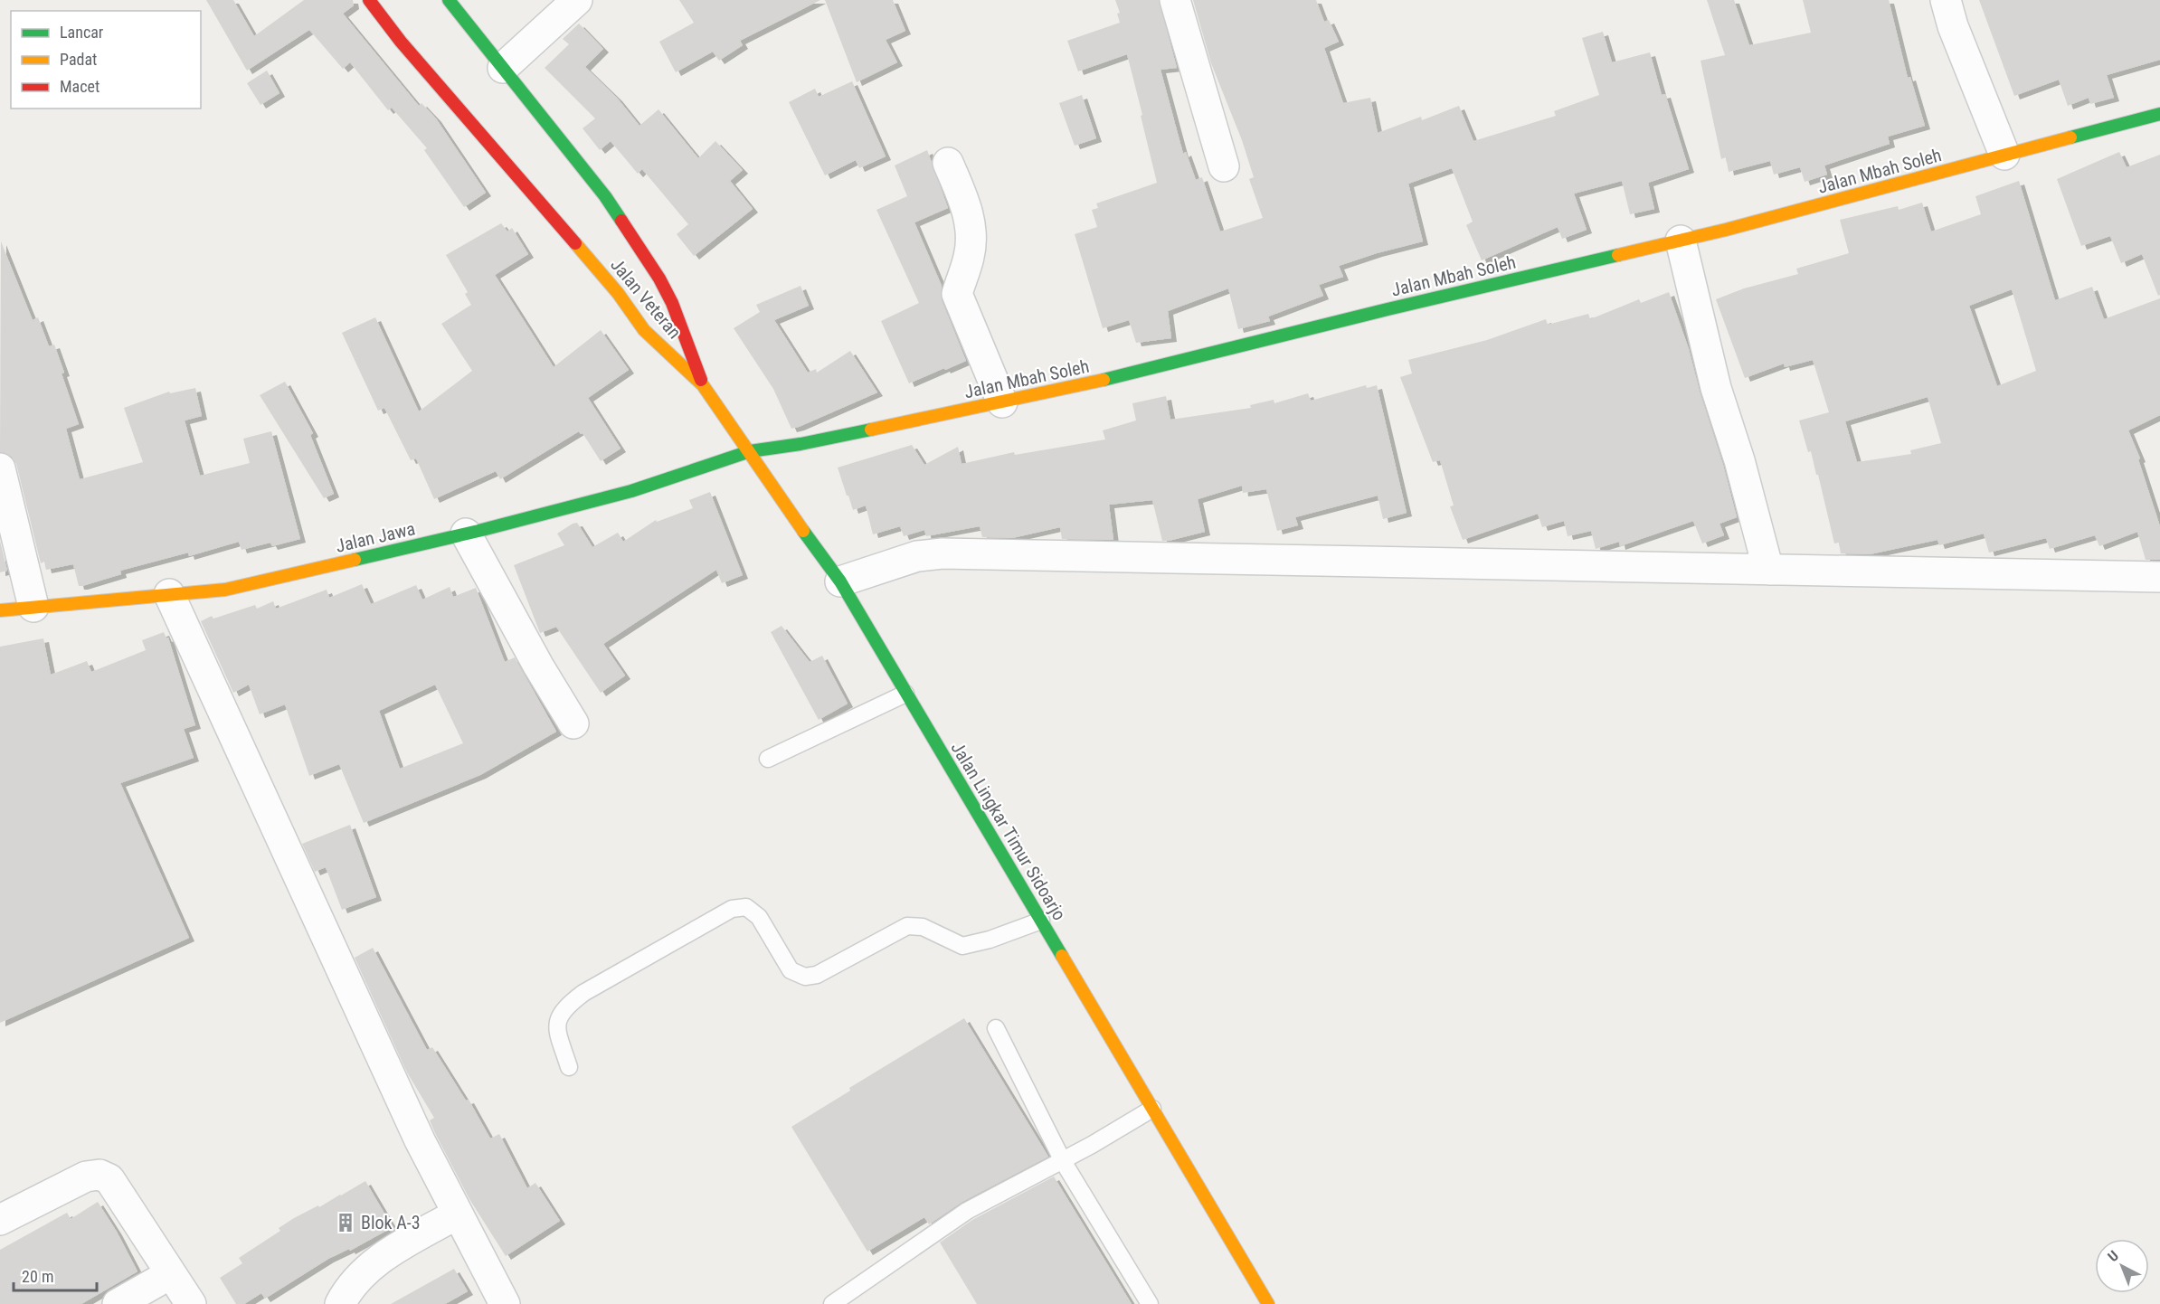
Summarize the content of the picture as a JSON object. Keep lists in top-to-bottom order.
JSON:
{
  "streets": {
    "street": [
      "Jalan Mbah Soleh",
      "Jalan Veteran",
      "Jalan Jawa",
      "Jalan Lingkar Timur Sidoarjo"
    ]
  },
  "crossings": [
    ["Jalan Mbah Soleh", "Jalan Jawa"],
    ["Jalan Mbah Soleh", "Jalan Lingkar Timur Sidoarjo"],
    ["Jalan Veteran", "Jalan Lingkar Timur Sidoarjo"],
    ["Jalan Jawa", "Jalan Lingkar Timur Sidoarjo"]
  ],
  "places": {
    "building": ["Blok A-3"]
  },
  "legend": ["Lancar", "Padat", "Macet"],
  "scale_bar": "20 m",
  "north": "top left"
}
